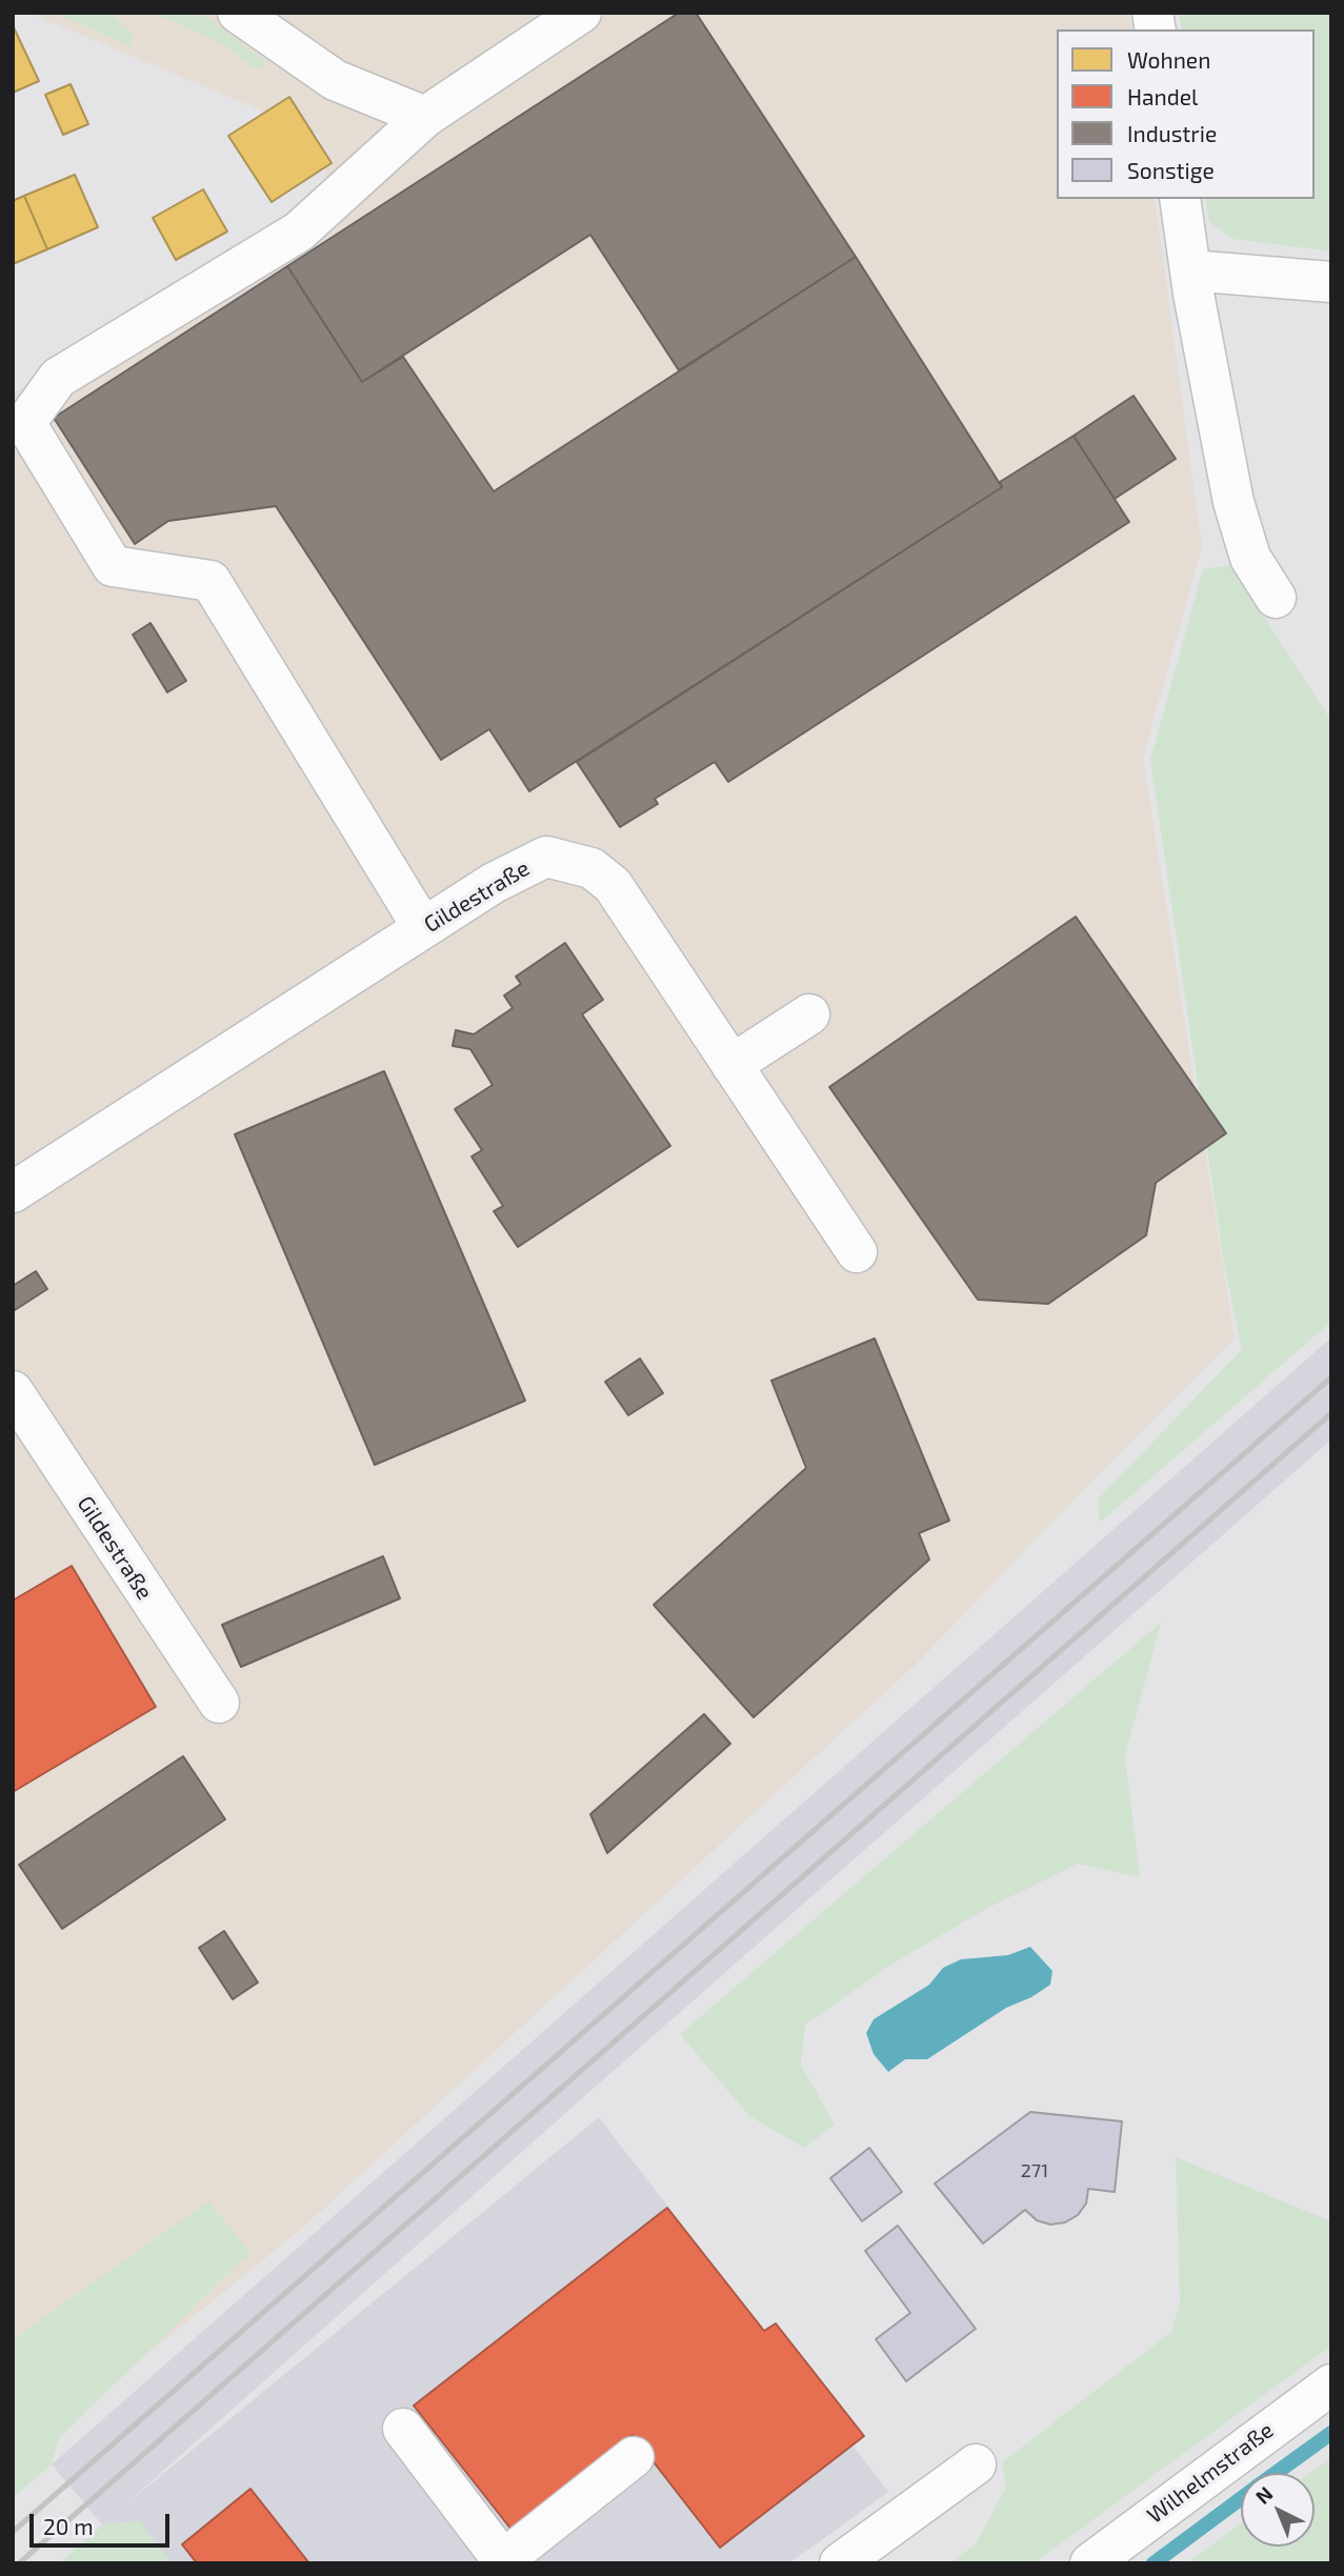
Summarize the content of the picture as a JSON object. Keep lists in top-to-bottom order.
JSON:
{
  "streets": {
    "street": ["Gildestraße", "Wilhelmstraße"]
  },
  "house_numbers": ["271"],
  "legend": [
    "Wohnen",
    "Handel",
    "Industrie",
    "Sonstige"
  ],
  "scale_bar": "20 m",
  "north": "top left"
}
